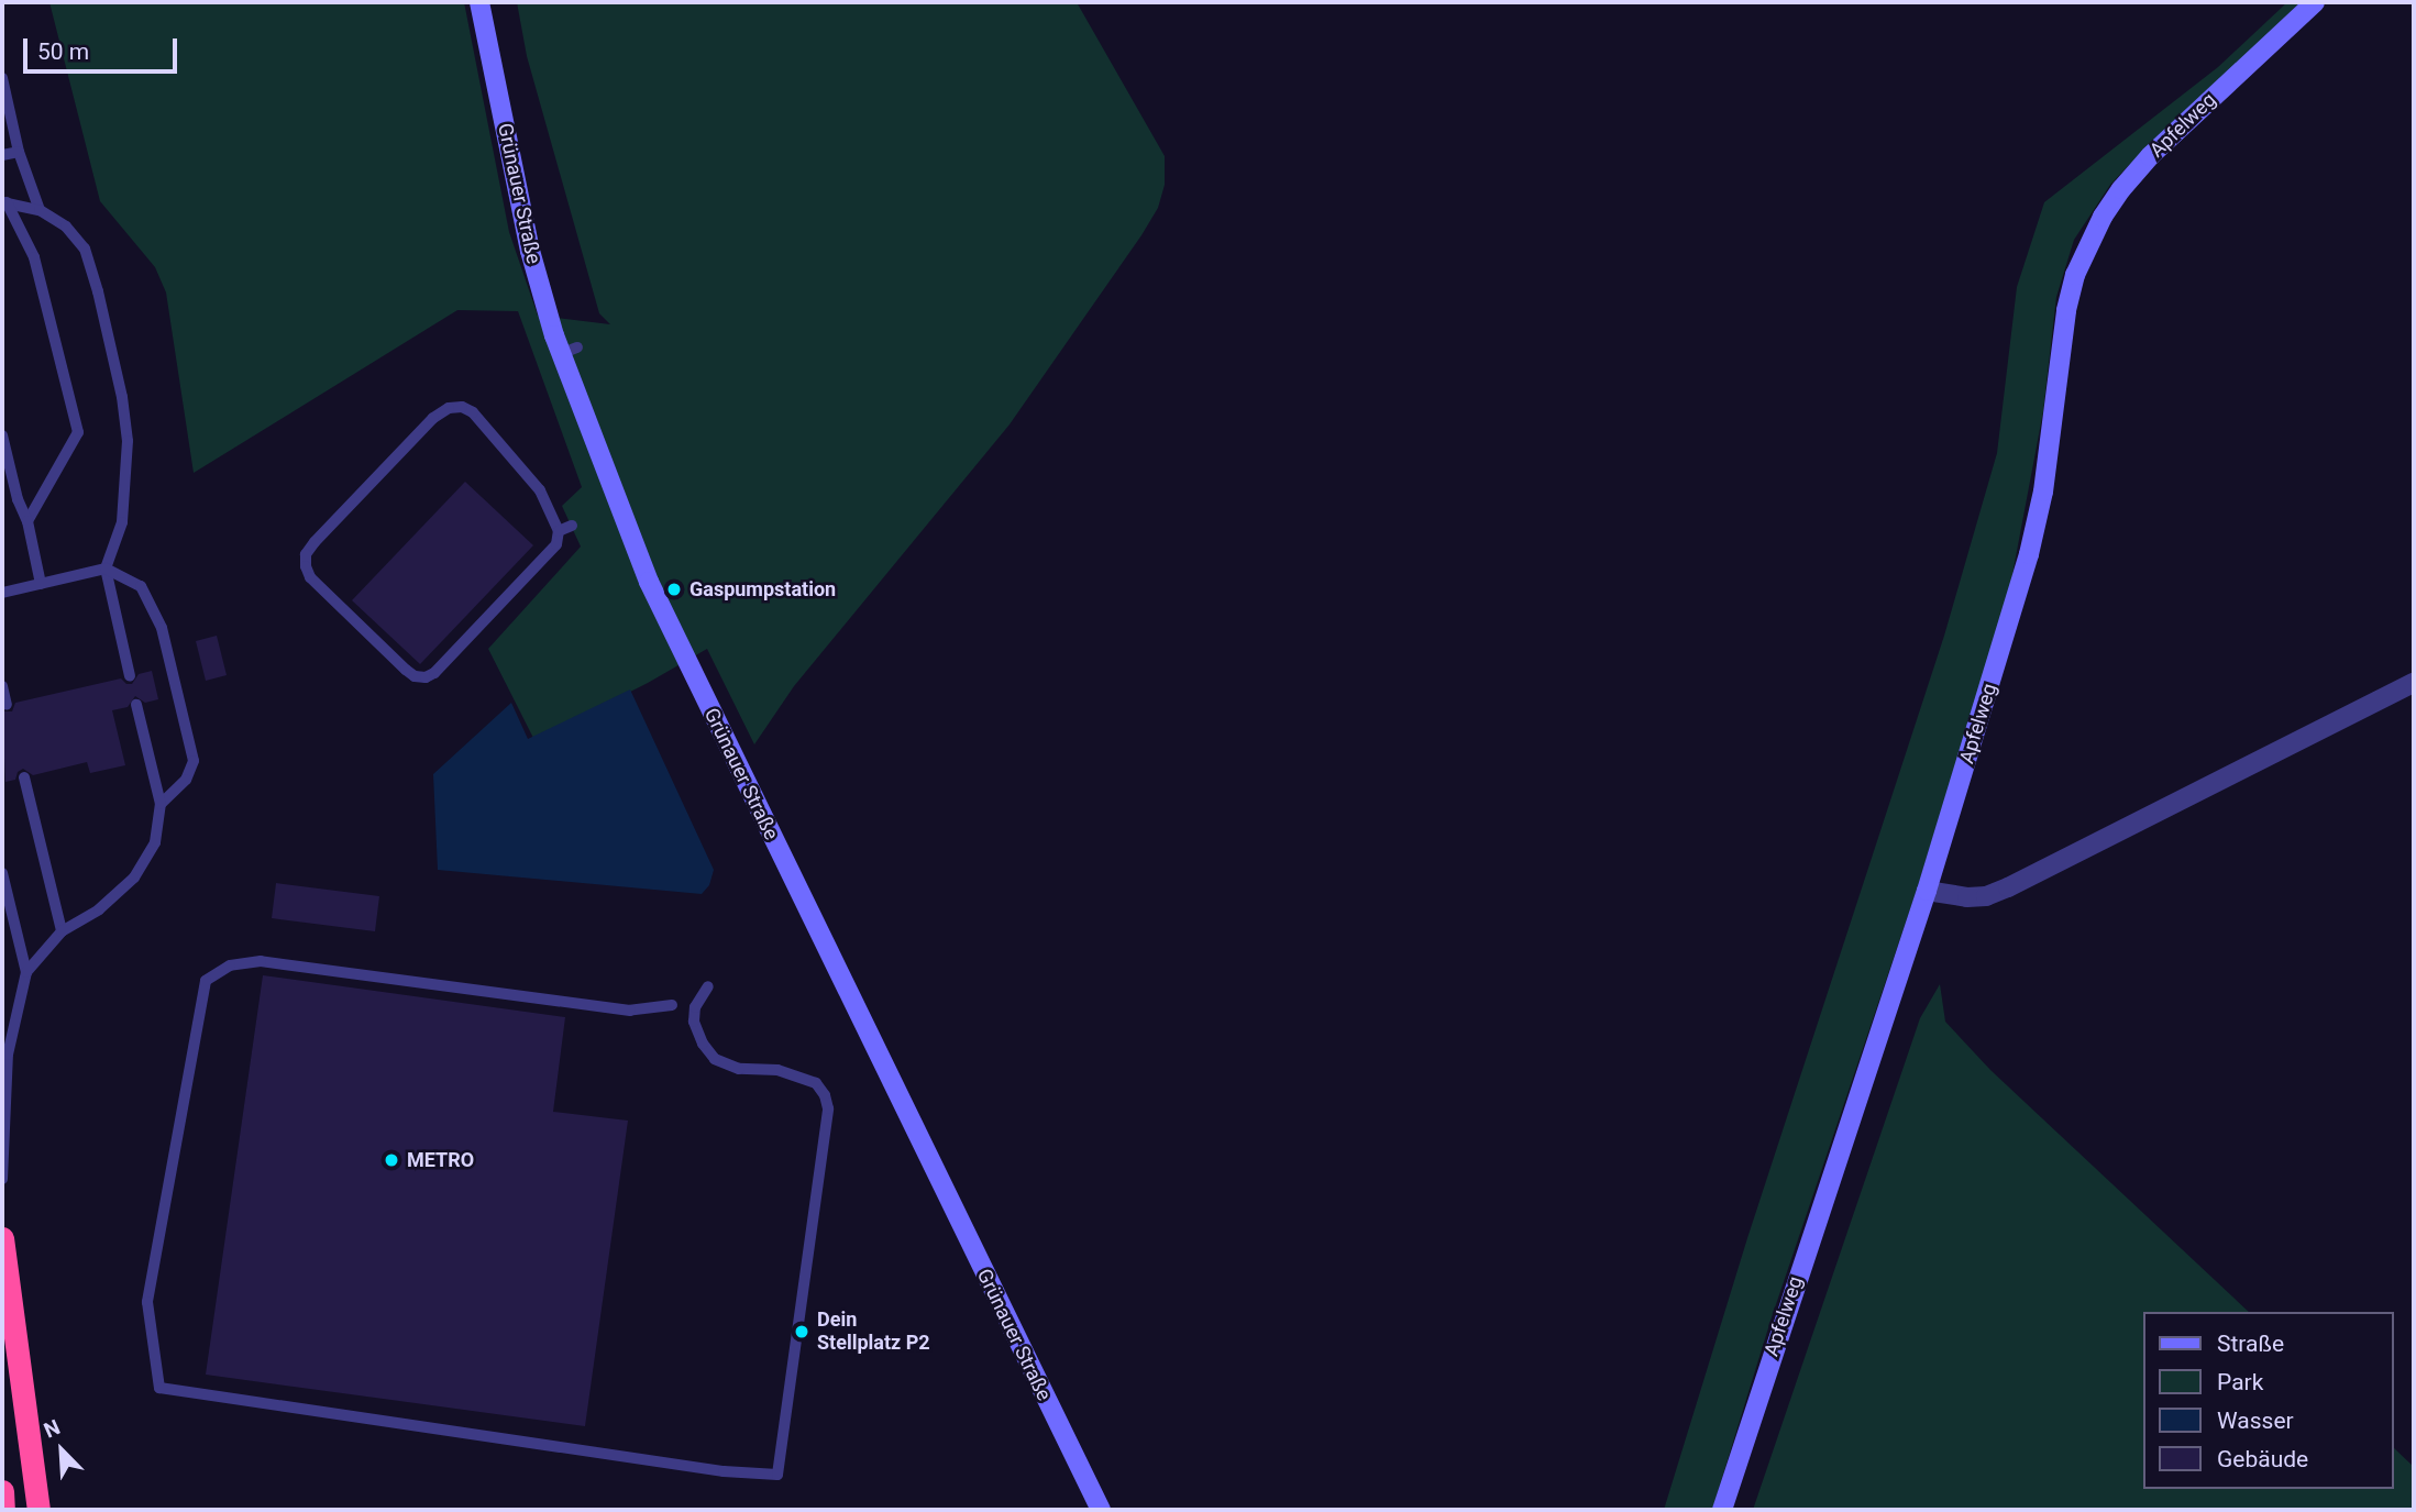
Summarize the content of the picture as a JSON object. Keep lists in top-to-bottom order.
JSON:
{
  "streets": {
    "street": ["Apfelweg", "Grünauer Straße"]
  },
  "places": ["Gaspumpstation", "METRO", "Dein Stellplatz P2"],
  "legend": [
    "Straße",
    "Park",
    "Wasser",
    "Gebäude"
  ],
  "scale_bar": "50 m",
  "north": "top left"
}
